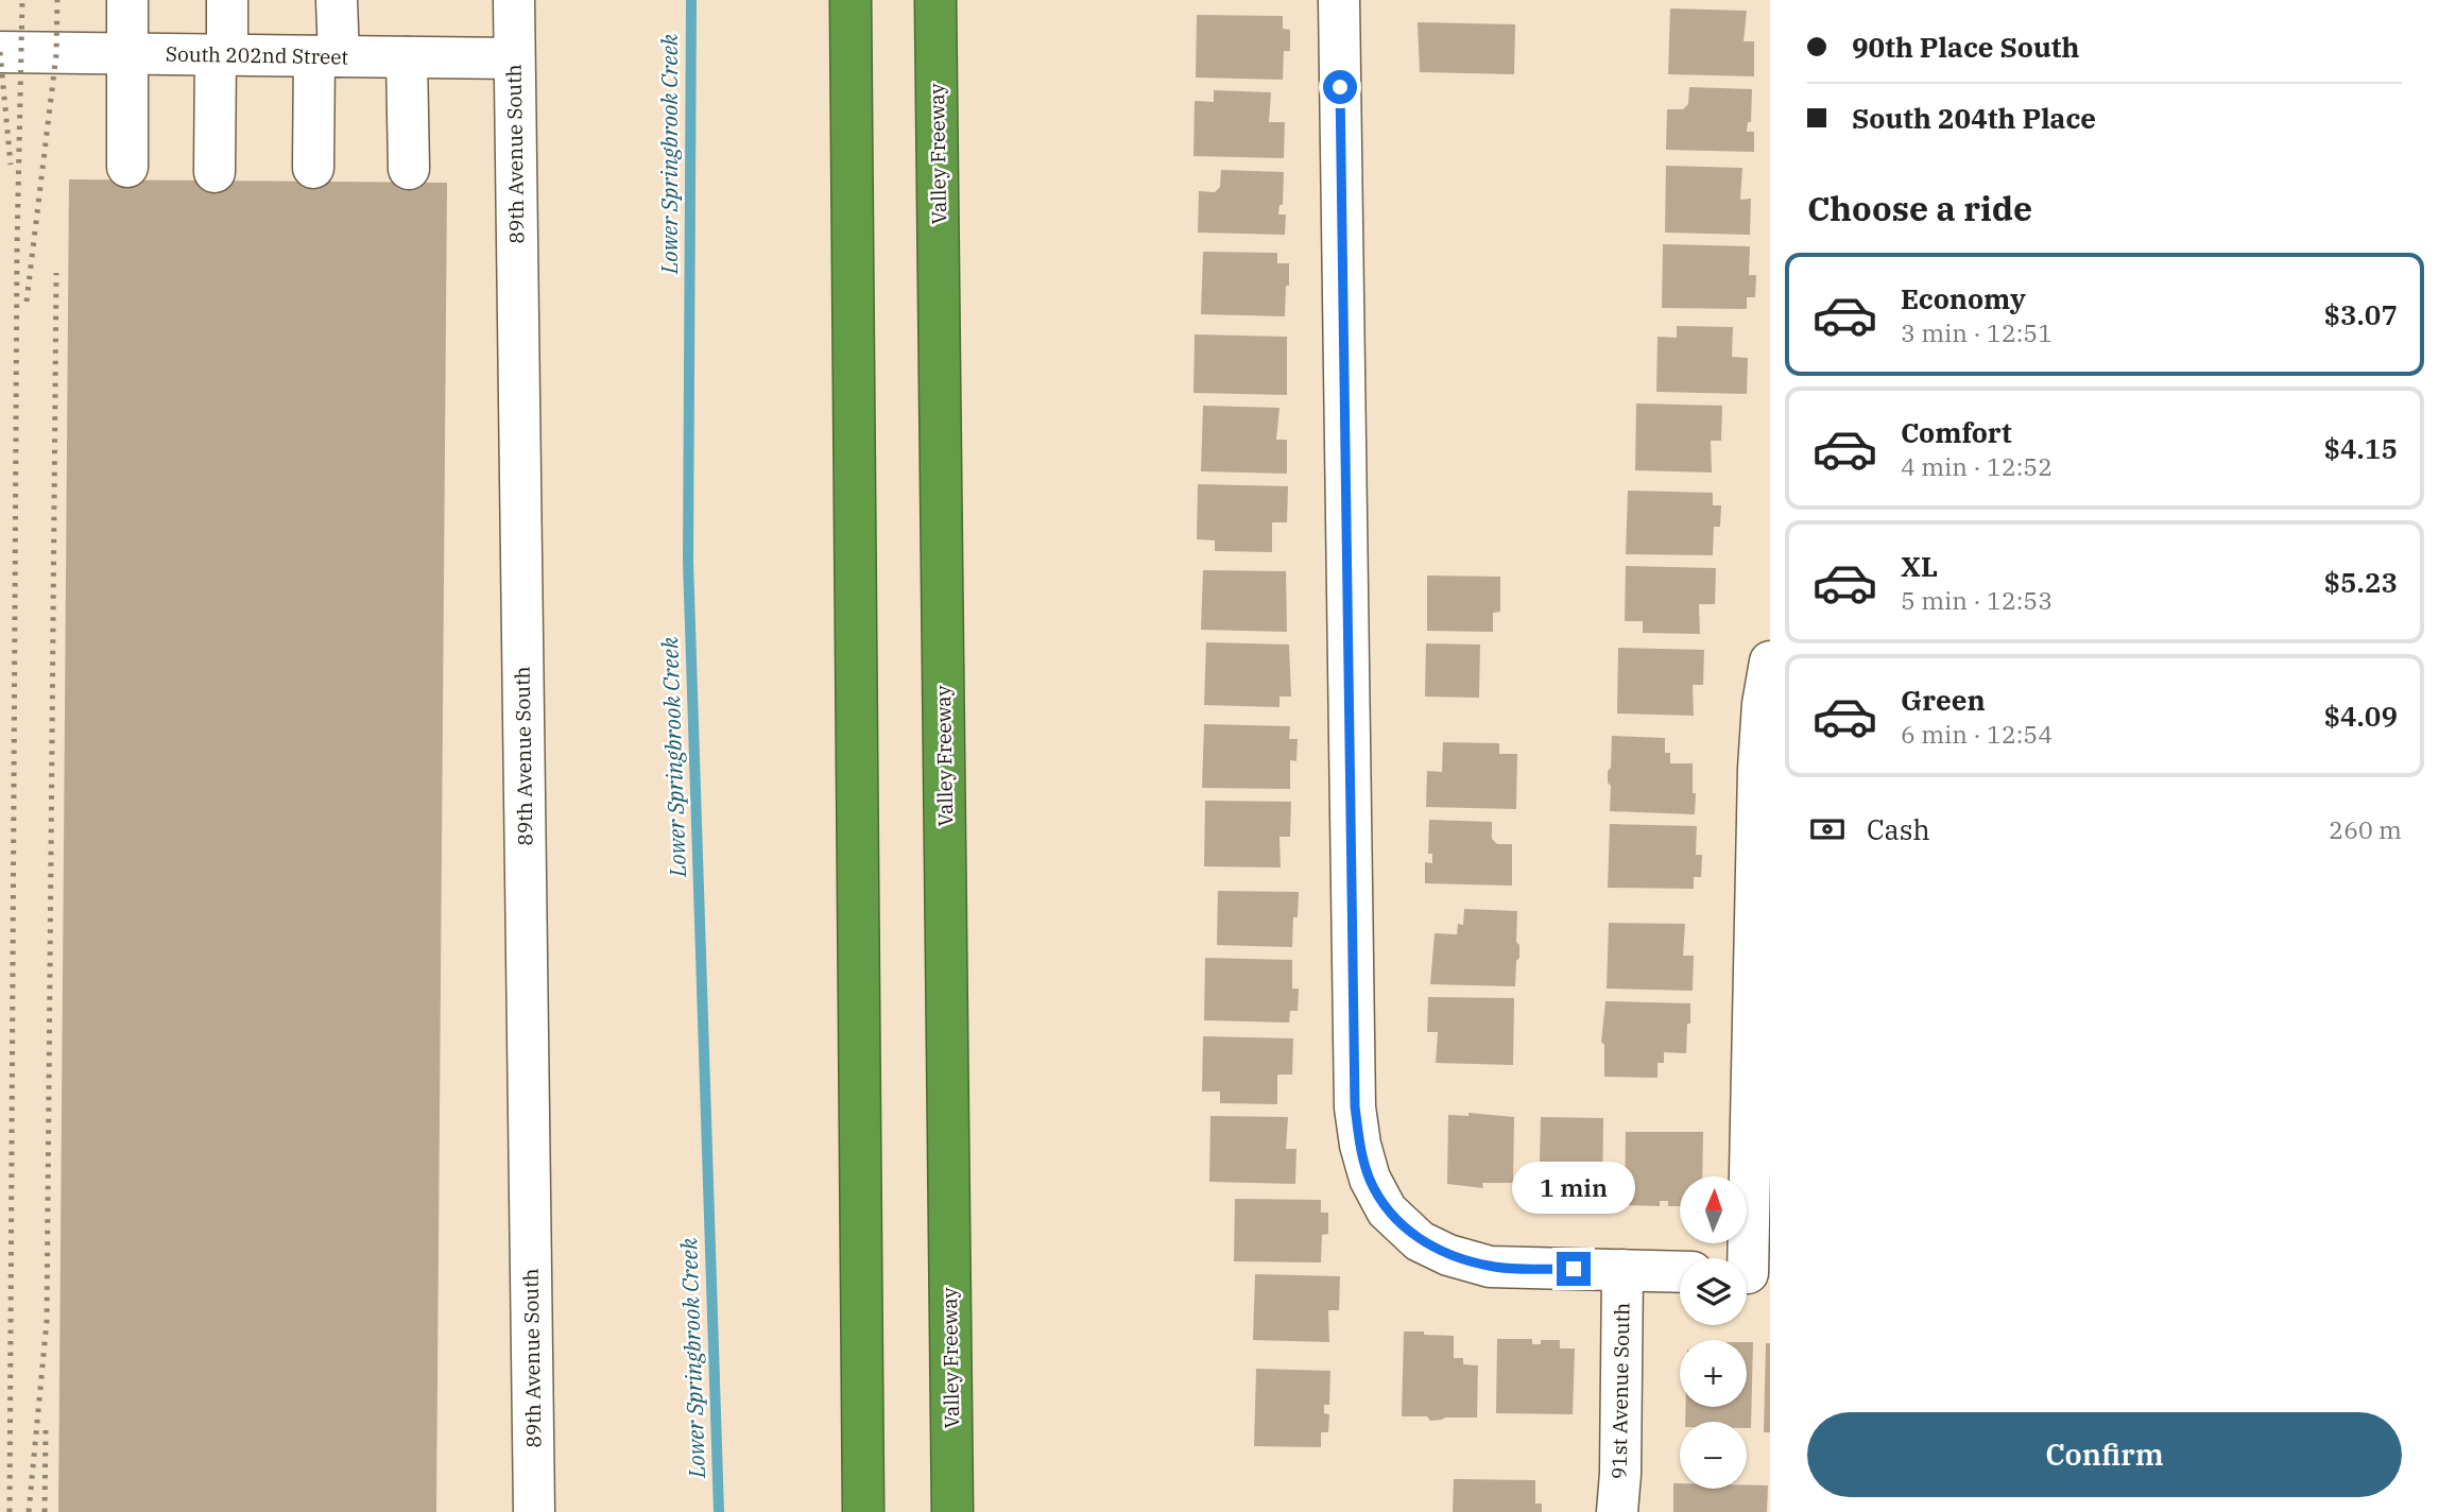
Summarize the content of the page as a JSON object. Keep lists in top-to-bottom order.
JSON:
{
  "streets": {
    "highway": ["Valley Freeway"],
    "street": ["South 202nd Street", "89th Avenue South", "91st Avenue South"]
  },
  "crossings": [
    ["South 202nd Street", "89th Avenue South"]
  ],
  "water": ["Lower Springbrook Creek"],
  "north": "top",
  "page": {
    "banner": ["90th Place South", "South 204th Place"],
    "heading": "Choose a ride",
    "list": [
      {
        "name": "Economy",
        "note": "3 min · 12:51",
        "value": "$3.07"
      },
      {
        "name": "Comfort",
        "note": "4 min · 12:52",
        "value": "$4.15"
      },
      {
        "name": "XL",
        "note": "5 min · 12:53",
        "value": "$5.23"
      },
      {
        "name": "Green",
        "note": "6 min · 12:54",
        "value": "$4.09"
      }
    ],
    "pay": ["Cash", "260 m"],
    "bubble": "1 min",
    "map_buttons": ["+", "−"],
    "buttons": "Confirm"
  }
}
